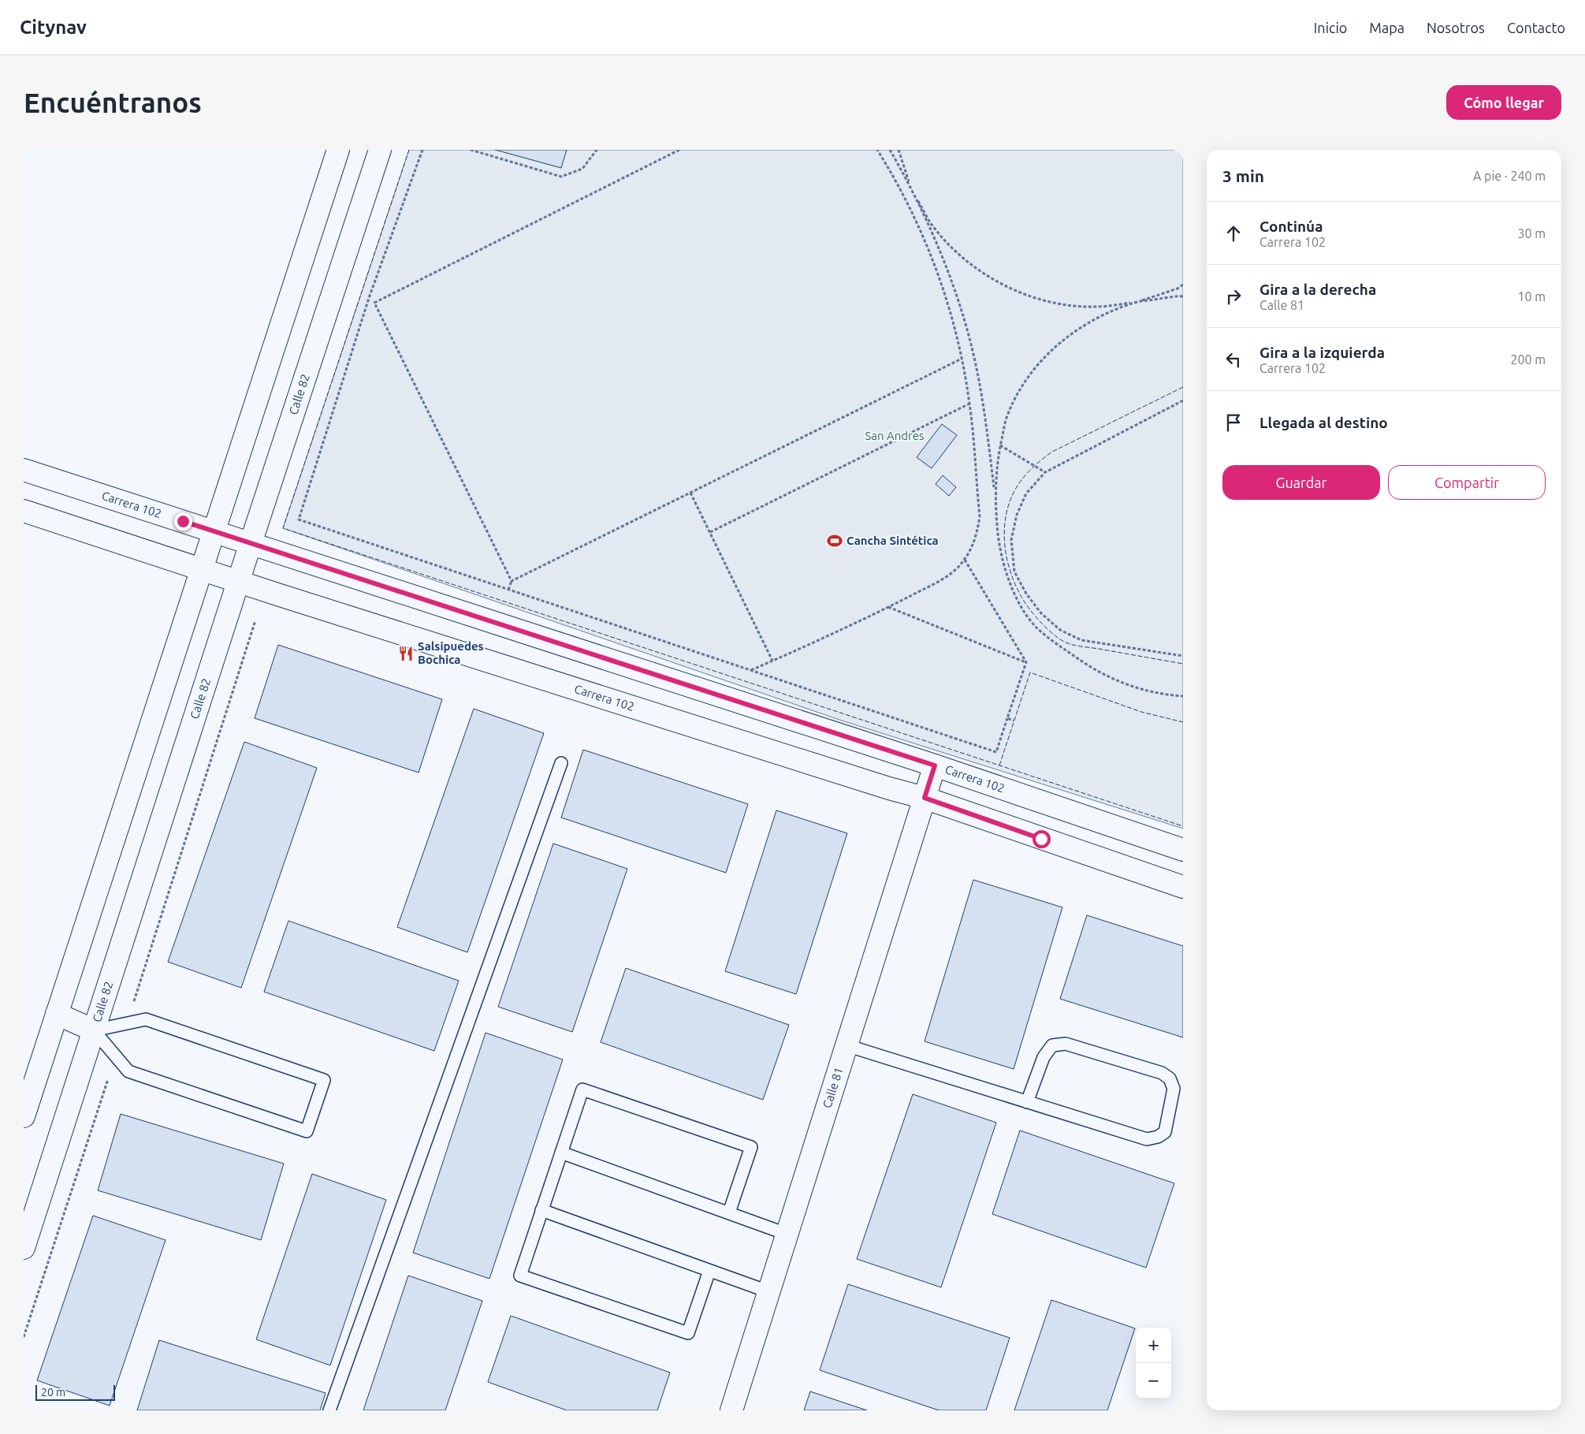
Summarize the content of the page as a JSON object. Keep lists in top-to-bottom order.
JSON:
{
  "streets": {
    "street": ["Calle 82", "Carrera 102", "Calle 81"]
  },
  "crossings": [
    ["Calle 82", "Carrera 102"],
    ["Carrera 102", "Calle 81"]
  ],
  "parks": ["San Andres"],
  "places": {
    "sports": ["Cancha Sintética"],
    "restaurant": ["Salsipuedes Bochica"]
  },
  "scale_bar": "20 m",
  "page": {
    "header": "Citynav",
    "nav": [
      "Inicio",
      "Mapa",
      "Nosotros",
      "Contacto"
    ],
    "buttons": [
      "Cómo llegar",
      ["Guardar", "Compartir"]
    ],
    "title": "Encuéntranos",
    "heading": ["3 min", "A pie · 240 m"],
    "list": [
      ["Continúa", "Carrera 102", "30 m"],
      ["Gira a la derecha", "Calle 81", "10 m"],
      ["Gira a la izquierda", "Carrera 102", "200 m"],
      "Llegada al destino"
    ],
    "map_buttons": ["+", "−"],
    "scale": "20 m"
  }
}
